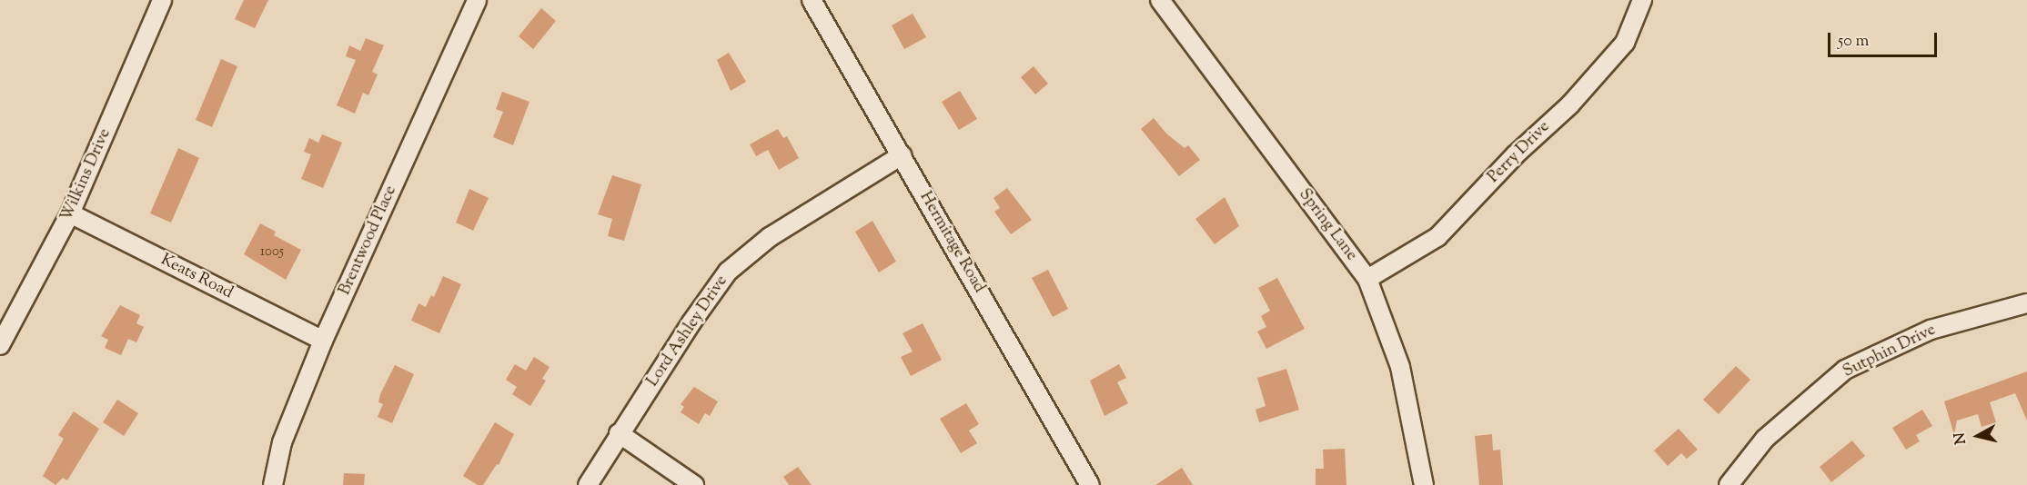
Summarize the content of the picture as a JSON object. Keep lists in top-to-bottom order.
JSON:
{
  "streets": {
    "street": [
      "Perry Drive",
      "Wilkins Drive",
      "Spring Lane",
      "Brentwood Place",
      "Hermitage Road",
      "Keats Road",
      "Lord Ashley Drive",
      "Sutphin Drive"
    ]
  },
  "crossings": [
    ["Perry Drive", "Spring Lane"],
    ["Wilkins Drive", "Keats Road"],
    ["Brentwood Place", "Keats Road"],
    ["Hermitage Road", "Lord Ashley Drive"]
  ],
  "house_numbers": ["1005"],
  "scale_bar": "50 m",
  "north": "left"
}
